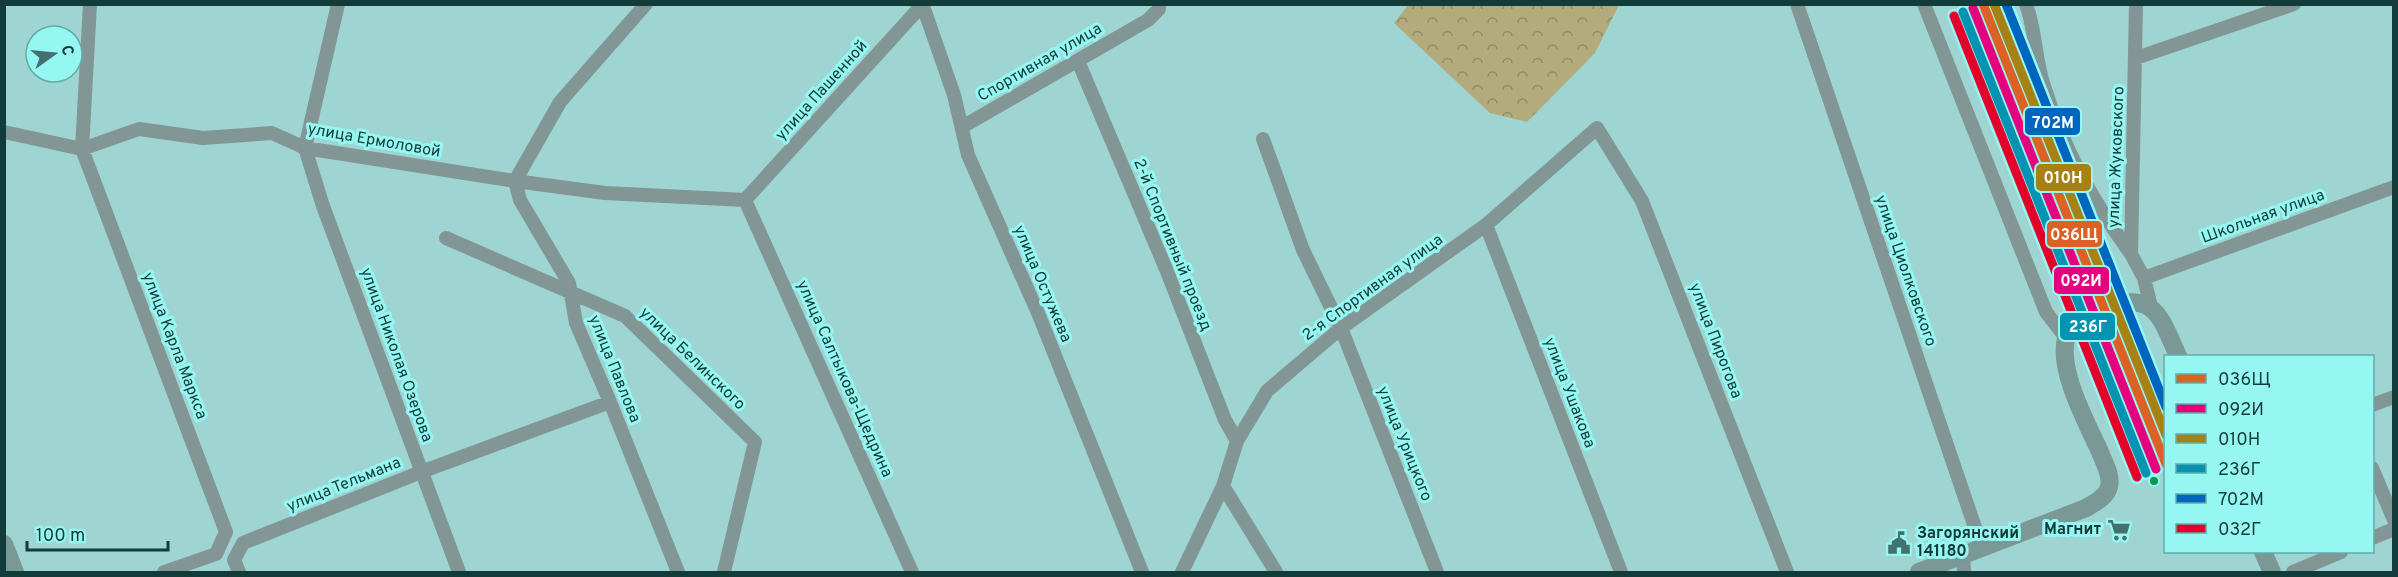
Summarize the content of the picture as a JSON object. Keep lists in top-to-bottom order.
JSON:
{
  "streets": {
    "street": [
      "Спортивная улица",
      "улица Пашенной",
      "улица Ермоловой",
      "улица Жуковского",
      "Школьная улица",
      "2-й Спортивный проезд",
      "улица Циолковского",
      "улица Остужева",
      "2-я Спортивная улица",
      "улица Пирогова",
      "улица Карла Маркса",
      "улица Николая Озерова",
      "улица Белинского",
      "улица Павлова",
      "улица Салтыкова-Щедрина",
      "улица Ушакова",
      "улица Урицкого",
      "улица Тельмана"
    ]
  },
  "crossings": [
    ["Спортивная улица", "2-й Спортивный проезд"],
    ["Спортивная улица", "улица Остужева"],
    ["улица Пашенной", "улица Ермоловой"],
    ["улица Пашенной", "улица Остужева"],
    ["улица Пашенной", "улица Салтыкова-Щедрина"],
    ["улица Ермоловой", "улица Карла Маркса"],
    ["улица Ермоловой", "улица Николая Озерова"],
    ["улица Ермоловой", "улица Павлова"],
    ["улица Ермоловой", "улица Салтыкова-Щедрина"],
    ["улица Жуковского", "Школьная улица"],
    ["2-й Спортивный проезд", "2-я Спортивная улица"],
    ["2-я Спортивная улица", "улица Пирогова"],
    ["2-я Спортивная улица", "улица Ушакова"],
    ["2-я Спортивная улица", "улица Урицкого"],
    ["улица Николая Озерова", "улица Тельмана"],
    ["улица Белинского", "улица Павлова"],
    ["улица Павлова", "улица Тельмана"]
  ],
  "places": {
    "supermarket": ["Магнит"],
    "public building": ["Загорянский 141180"]
  },
  "lines": [
    "transit line 036Щ",
    "transit line 010Н",
    "transit line 702М",
    "transit line 092И",
    "transit line 236Г",
    "transit line 032Г"
  ],
  "legend": [
    "036Щ",
    "092И",
    "010Н",
    "236Г",
    "702М",
    "032Г"
  ],
  "scale_bar": "100 m",
  "north": "right"
}
